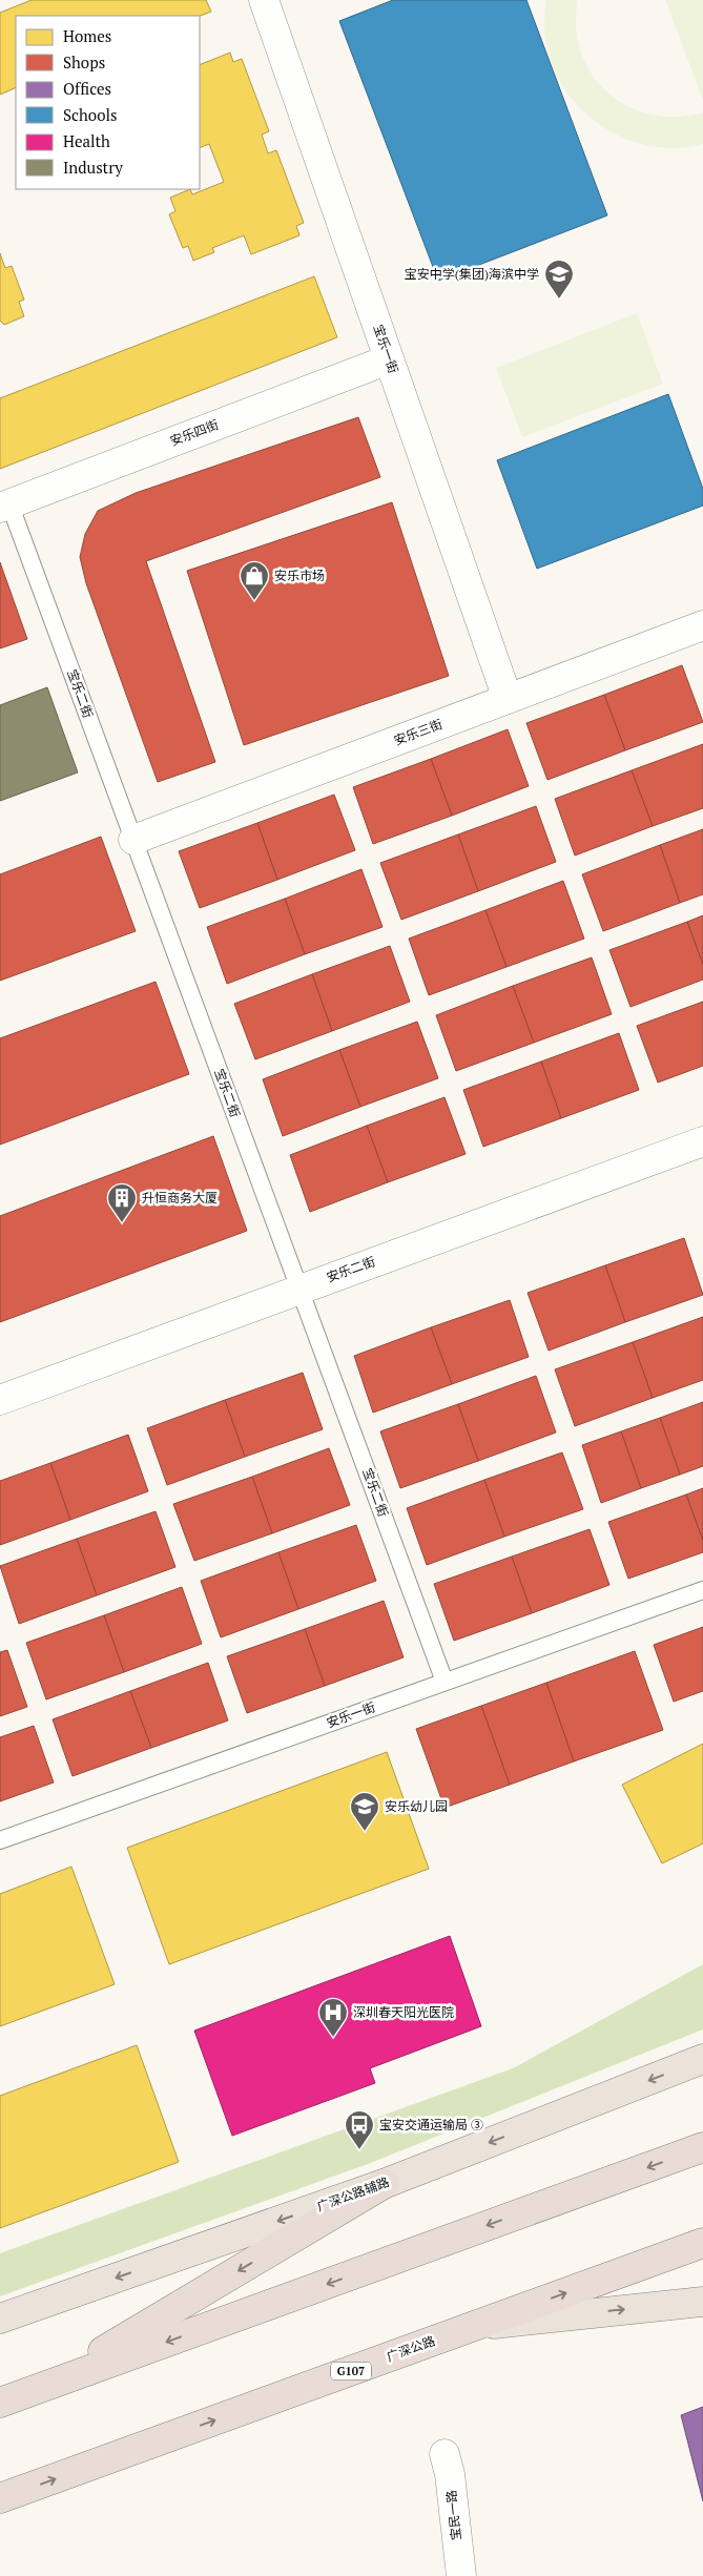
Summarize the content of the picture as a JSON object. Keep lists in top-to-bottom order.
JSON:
{
  "streets": {
    "highway": ["广深公路", "G107"],
    "main road": ["广深公路辅路"],
    "street": [
      "宝乐一街",
      "安乐四街",
      "安乐三街",
      "安乐二街",
      "宝民一路"
    ],
    "lane": ["宝乐二街", "安乐一街"]
  },
  "crossings": [
    ["宝乐一街", "安乐四街"],
    ["宝乐一街", "安乐三街"],
    ["安乐四街", "宝乐二街"],
    ["宝乐二街", "安乐三街"],
    ["宝乐二街", "安乐二街"],
    ["宝乐二街", "安乐一街"]
  ],
  "places": {
    "school or university": ["宝安中学(集团)海滨中学", "安乐幼儿园"],
    "shop": ["安乐市场"],
    "building": ["升恒商务大厦"],
    "hospital": ["深圳春天阳光医院"],
    "bus stop": ["宝安交通运输局 ③"]
  },
  "legend": [
    "Homes",
    "Shops",
    "Offices",
    "Schools",
    "Health",
    "Industry"
  ]
}
